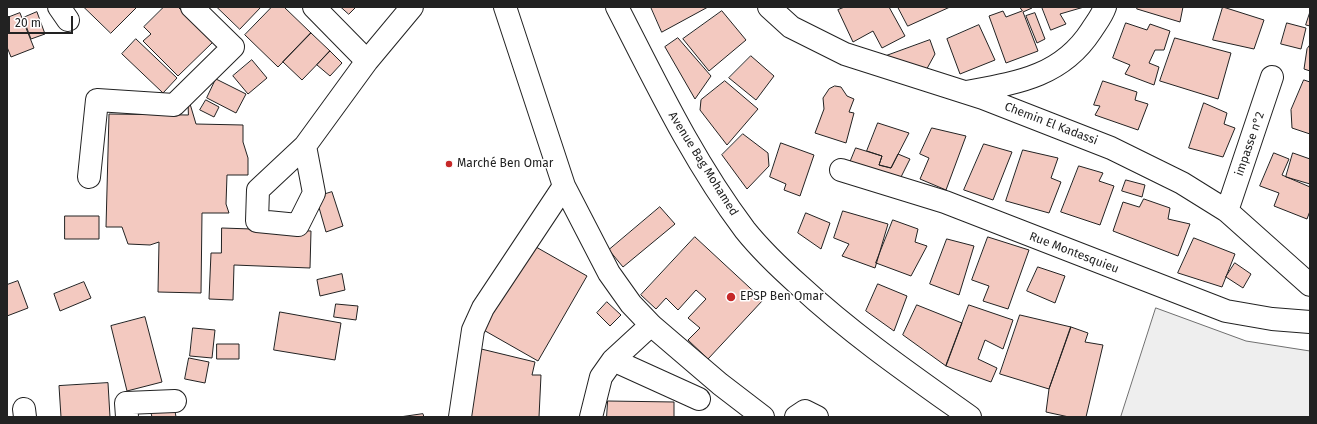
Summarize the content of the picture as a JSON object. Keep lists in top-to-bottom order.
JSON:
{
  "streets": {
    "street": [
      "Chemin El Kadassi",
      "impasse n°2",
      "Avenue Bag Mohamed",
      "Rue Montesquieu"
    ]
  },
  "crossings": [
    ["Chemin El Kadassi", "impasse n°2"]
  ],
  "places": ["Marché Ben Omar", "EPSP Ben Omar"],
  "scale_bar": "20 m"
}
